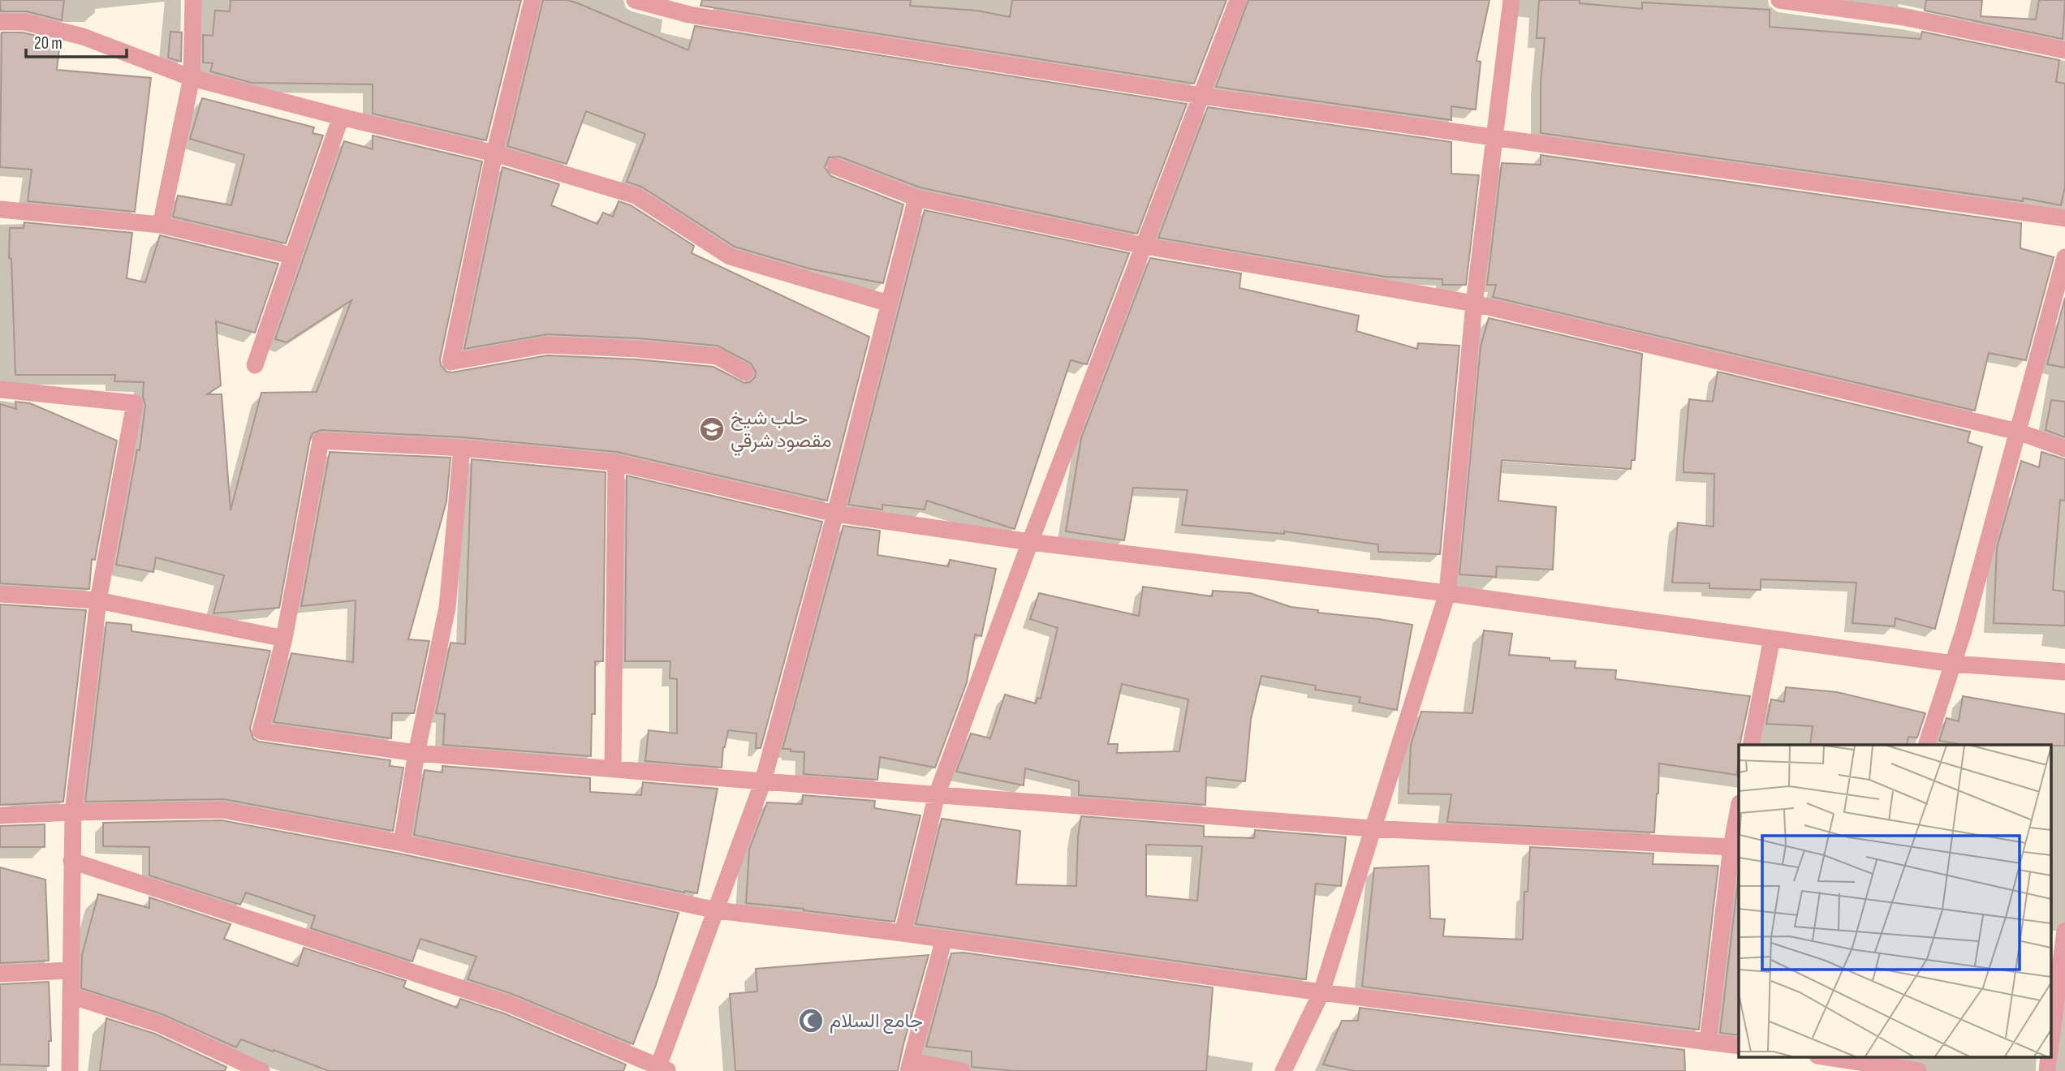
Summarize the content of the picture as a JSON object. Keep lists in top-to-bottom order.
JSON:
{
  "places": {
    "school or university": ["حلب شيخ مقصود شرقي"],
    "mosque": ["جامع السلام"]
  },
  "scale_bar": "20 m"
}
